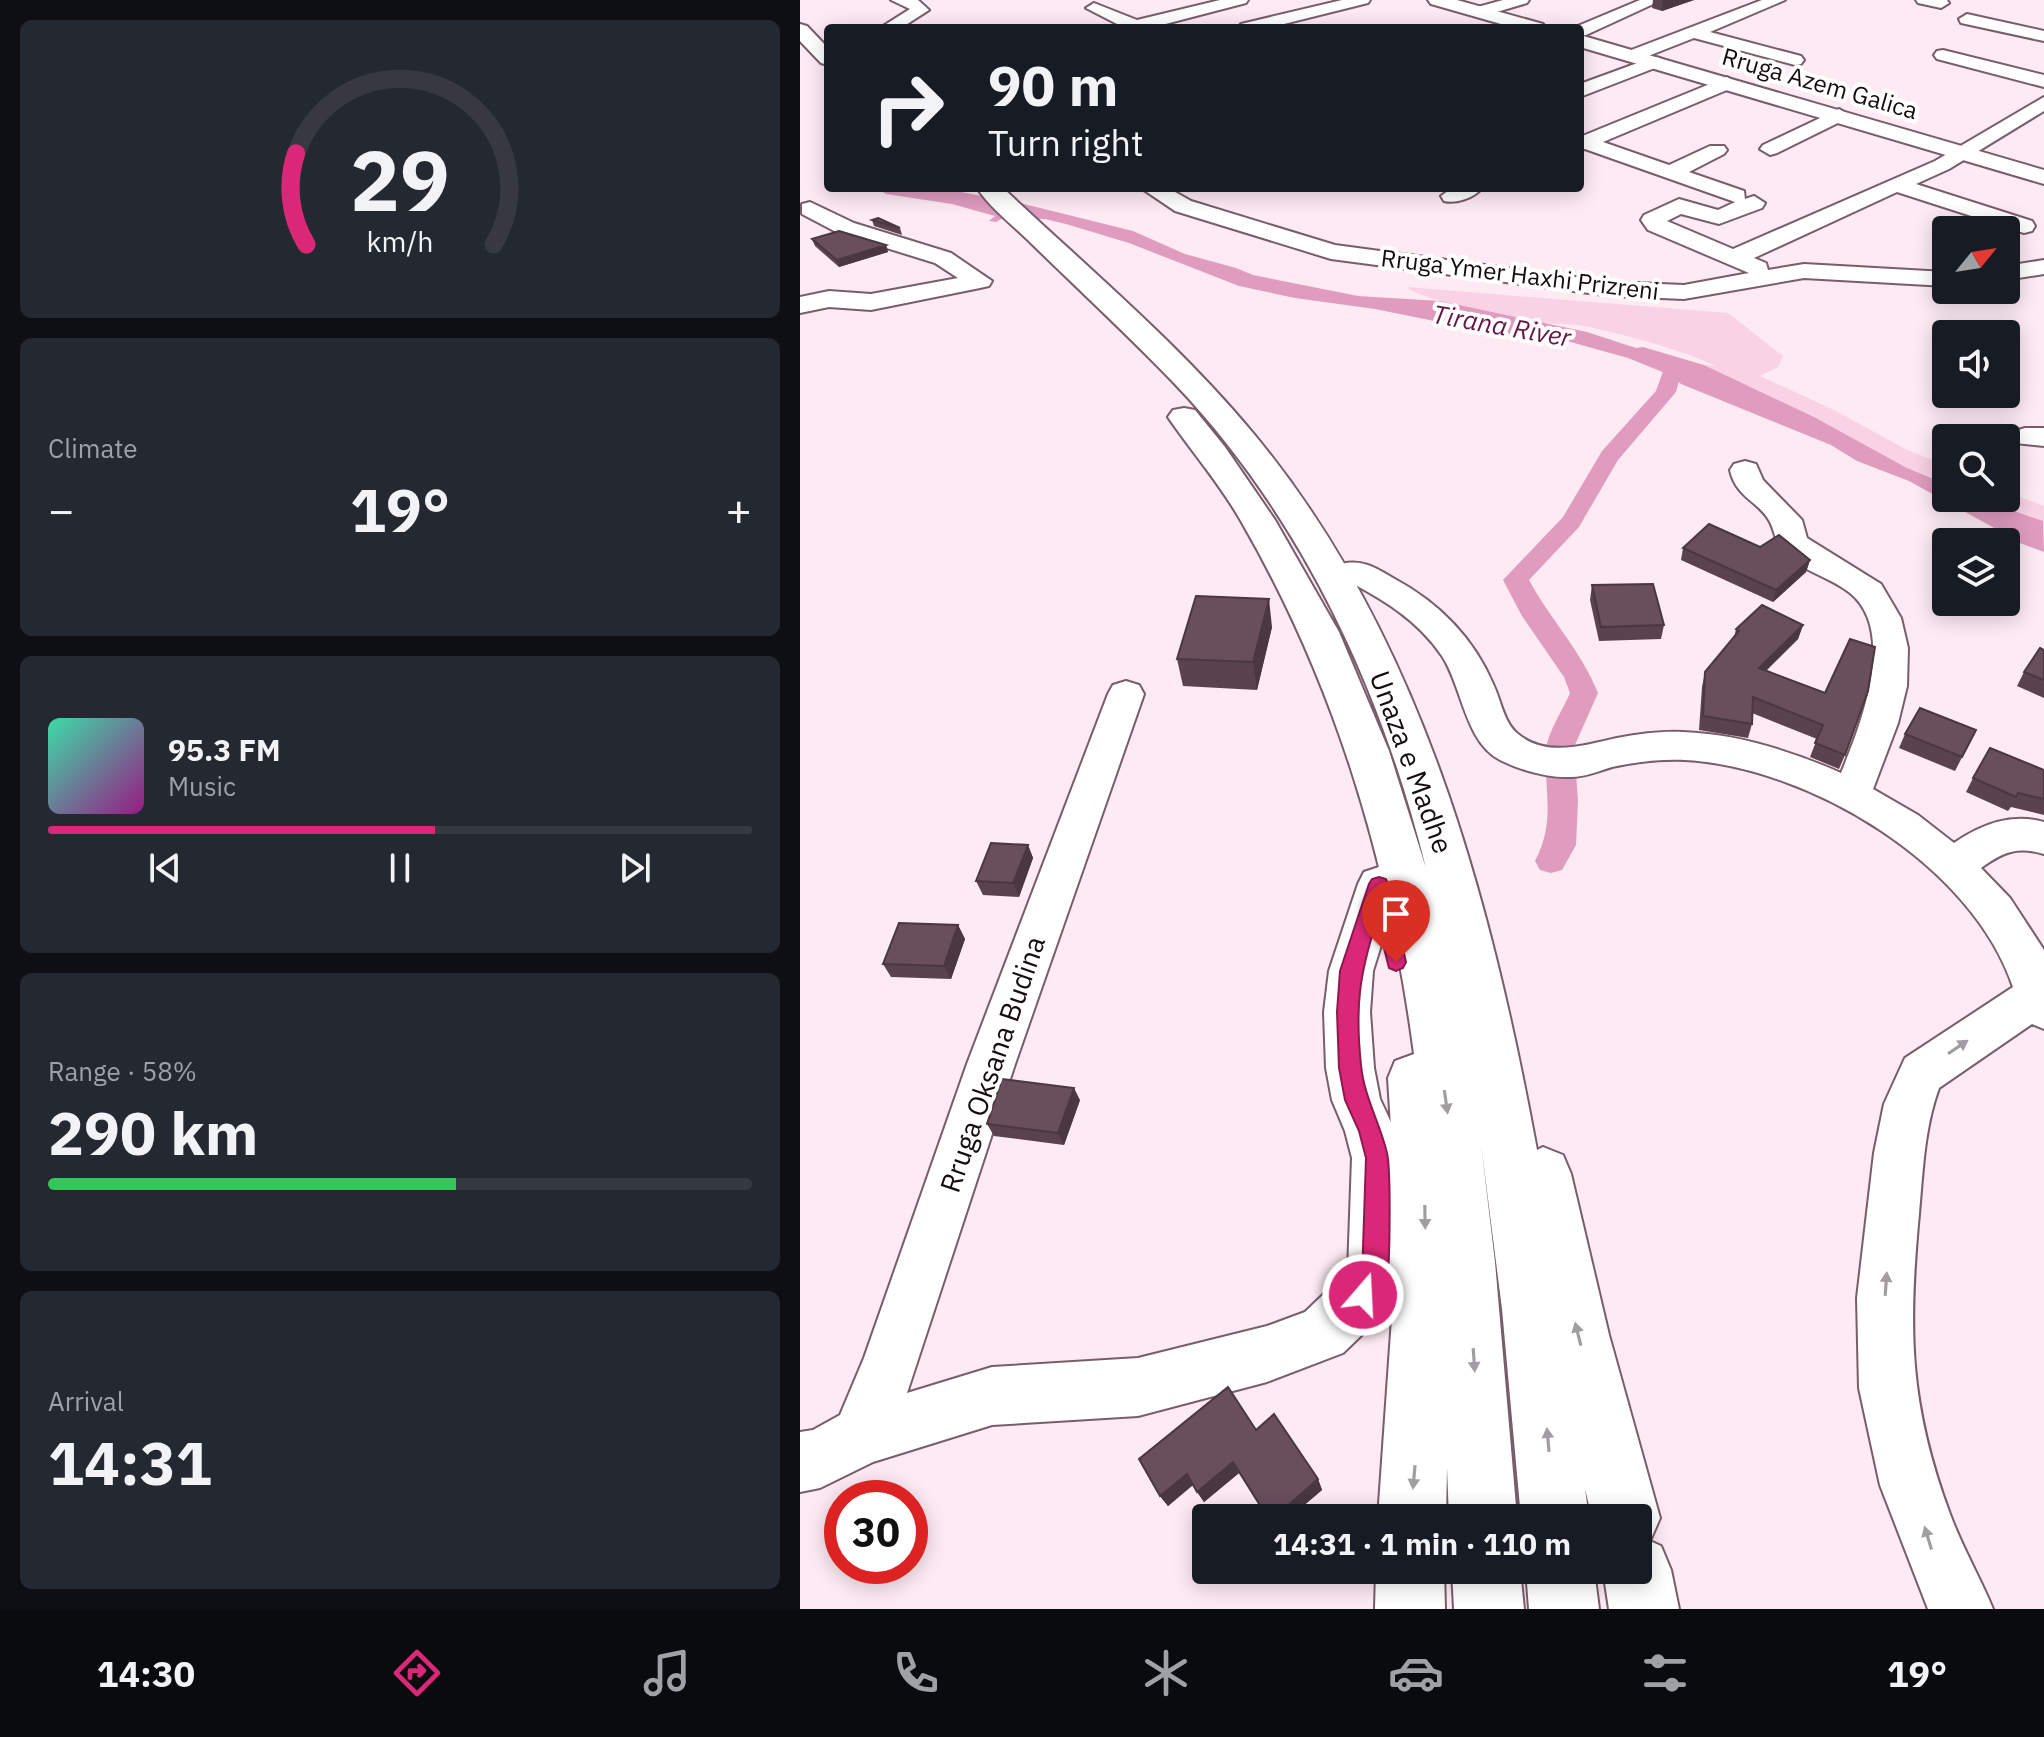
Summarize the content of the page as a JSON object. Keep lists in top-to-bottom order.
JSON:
{
  "streets": {
    "main road": ["Rruga Azem Galica", "Unaza e Madhe"],
    "street": ["Rruga Ymer Haxhi Prizreni", "Rruga Oksana Budina"]
  },
  "water": ["Tirana River"],
  "north": "top right",
  "page": {
    "turn": ["90 m", "Turn right"],
    "tile": [
      "Climate",
      ["Range · 58%", "290 km"],
      ["Arrival", "14:31"]
    ],
    "heat": ["−", "19°", "+"],
    "song": ["95.3 FM", "Music"],
    "limit": "30",
    "trip": "14:31 · 1 min · 110 m",
    "tabs": ["14:30", "19°"],
    "gauge": ["29", "km/h"]
  }
}
